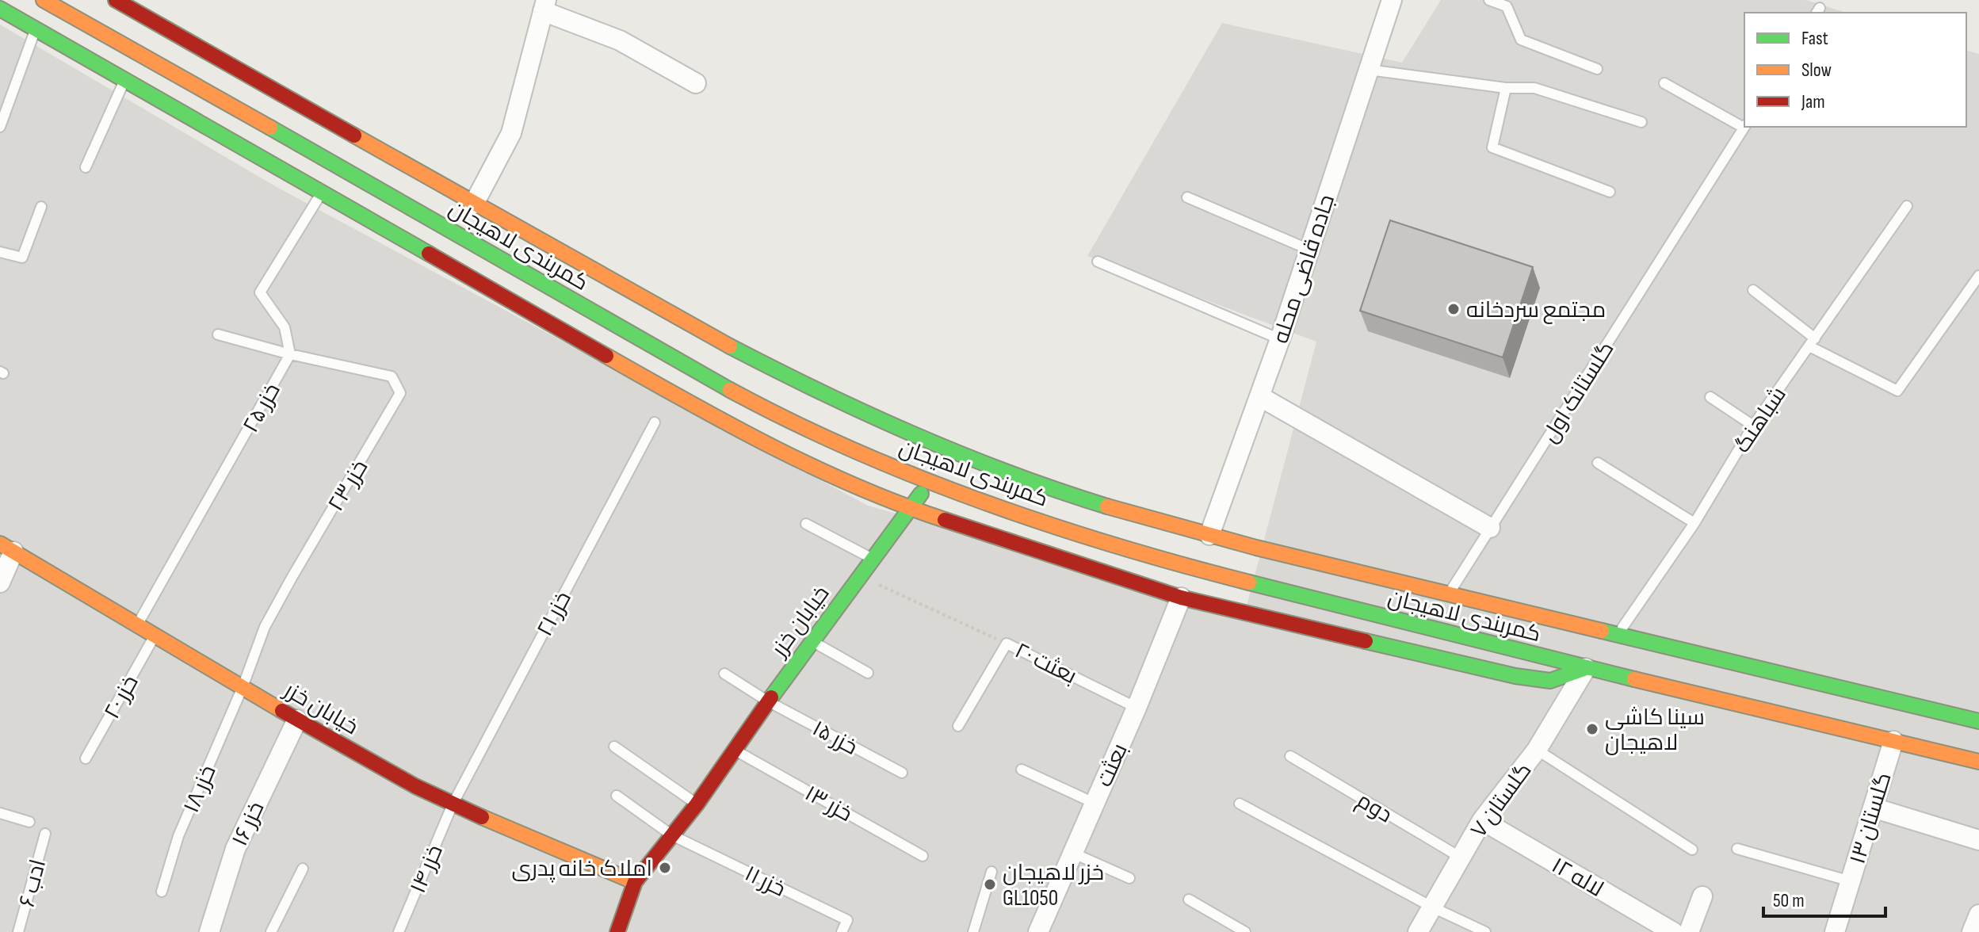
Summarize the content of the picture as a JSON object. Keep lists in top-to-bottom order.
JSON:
{
  "streets": {
    "main road": ["کمربندی لاهیجان", "خیابان خزر"],
    "street": [
      "جاده قاضی محله",
      "بعثت",
      "گلستان ۷",
      "گلستان ۱۳",
      "خزر ۱۶",
      "لاله ۱۲"
    ],
    "lane": [
      "گلستانک اول",
      "خزر ۲۵",
      "شباهنگ",
      "خزر ۲۳",
      "خزر ۲۱",
      "بعثت ۲۰",
      "خزر ۲۰",
      "خزر ۱۵",
      "خزر ۱۸",
      "خزر ۱۳",
      "دوم",
      "خزر ۱۴",
      "خزر ۱۱",
      "ادب ۶"
    ]
  },
  "crossings": [
    ["کمربندی لاهیجان", "جاده قاضی محله"],
    ["کمربندی لاهیجان", "گلستانک اول"],
    ["کمربندی لاهیجان", "شباهنگ"],
    ["کمربندی لاهیجان", "خیابان خزر"],
    ["کمربندی لاهیجان", "بعثت"],
    ["کمربندی لاهیجان", "گلستان ۷"],
    ["کمربندی لاهیجان", "گلستان ۱۳"],
    ["خزر ۲۵", "خزر ۲۳"],
    ["خزر ۲۵", "خیابان خزر"],
    ["خزر ۲۳", "خیابان خزر"],
    ["خزر ۲۳", "خزر ۱۸"],
    ["خزر ۲۱", "خیابان خزر"],
    ["خزر ۲۱", "خزر ۱۴"],
    ["خیابان خزر", "خزر ۲۰"],
    ["خیابان خزر", "خزر ۱۵"],
    ["خیابان خزر", "خزر ۱۸"],
    ["خیابان خزر", "خزر ۱۳"],
    ["خیابان خزر", "خزر ۱۶"],
    ["خیابان خزر", "خزر ۱۴"],
    ["خیابان خزر", "خزر ۱۱"],
    ["بعثت ۲۰", "بعثت"],
    ["گلستان ۷", "دوم"],
    ["گلستان ۷", "لاله ۱۲"]
  ],
  "places": [
    "مجتمع سردخانه",
    "سینا کاشی لاهیجان",
    "املاک خانه پدری",
    "خزر لاهیجان GL1050"
  ],
  "legend": ["Fast", "Slow", "Jam"],
  "scale_bar": "50 m"
}
